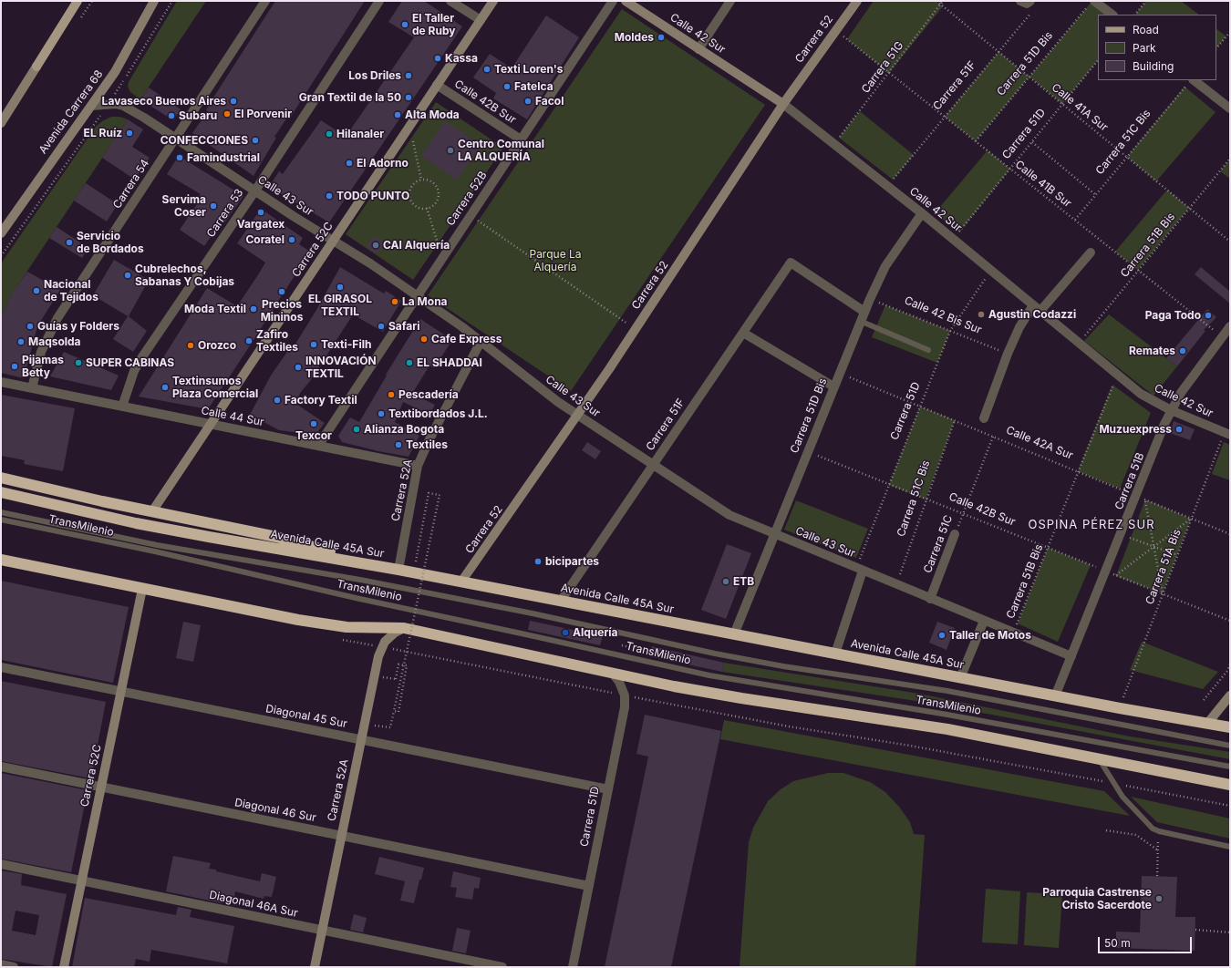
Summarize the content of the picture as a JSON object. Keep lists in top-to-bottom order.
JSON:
{
  "streets": {
    "highway": ["Avenida Calle 45A Sur"],
    "street": [
      "Calle 42 Sur",
      "Carrera 52",
      "Carrera 51D Bis",
      "Carrera 51F",
      "Calle 42B Sur",
      "Avenida Carrera 68",
      "Carrera 51D",
      "Carrera 54",
      "Calle 43 Sur",
      "Carrera 52B",
      "Carrera 53",
      "Carrera 52C",
      "Calle 44 Sur",
      "Carrera 51B",
      "Carrera 52A",
      "Carrera 51C",
      "Diagonal 45 Sur",
      "Diagonal 46 Sur",
      "Diagonal 46A Sur"
    ],
    "lane": ["TransMilenio"],
    "path": [
      "Carrera 51G",
      "Calle 41A Sur",
      "Carrera 51C Bis",
      "Calle 41B Sur",
      "Carrera 51B Bis",
      "Calle 42 Bis Sur",
      "Calle 42A Sur",
      "Carrera 51A Bis"
    ]
  },
  "crossings": [
    ["Calle 42 Sur", "Carrera 52"],
    ["Calle 42 Sur", "Carrera 51D Bis"],
    ["Calle 42 Sur", "Carrera 51G"],
    ["Calle 42 Sur", "Carrera 51F"],
    ["Calle 42 Sur", "Carrera 51D"],
    ["Calle 42 Sur", "Carrera 51B Bis"],
    ["Calle 42 Sur", "Carrera 51B"],
    ["Calle 42 Sur", "Carrera 51A Bis"],
    ["Carrera 52", "Calle 41B Sur"],
    ["Carrera 52", "Calle 43 Sur"],
    ["Carrera 52", "Avenida Calle 45A Sur"],
    ["Carrera 51D Bis", "Carrera 51F"],
    ["Carrera 51D Bis", "Calle 42B Sur"],
    ["Carrera 51D Bis", "Calle 41A Sur"],
    ["Carrera 51D Bis", "Calle 41B Sur"],
    ["Carrera 51D Bis", "Calle 43 Sur"],
    ["Carrera 51D Bis", "Calle 42 Bis Sur"],
    ["Carrera 51D Bis", "Calle 42A Sur"],
    ["Carrera 51D Bis", "Avenida Calle 45A Sur"],
    ["Carrera 51G", "Calle 41A Sur"],
    ["Carrera 51G", "Calle 41B Sur"],
    ["Carrera 51F", "Calle 41A Sur"],
    ["Carrera 51F", "Calle 41B Sur"],
    ["Carrera 51F", "Calle 43 Sur"],
    ["Carrera 51F", "Avenida Calle 45A Sur"],
    ["Calle 42B Sur", "Carrera 51D"],
    ["Calle 42B Sur", "Carrera 51C Bis"],
    ["Calle 42B Sur", "Carrera 52B"],
    ["Calle 42B Sur", "Carrera 51B Bis"],
    ["Calle 42B Sur", "Carrera 52C"],
    ["Calle 42B Sur", "Carrera 51B"],
    ["Calle 42B Sur", "Carrera 51C"],
    ["Calle 42B Sur", "Carrera 51A Bis"],
    ["Calle 41A Sur", "Carrera 51D"],
    ["Calle 41A Sur", "Carrera 51C Bis"],
    ["Calle 41A Sur", "Carrera 51B Bis"],
    ["Avenida Carrera 68", "Calle 43 Sur"],
    ["Carrera 51D", "Calle 41B Sur"],
    ["Carrera 51D", "Calle 43 Sur"],
    ["Carrera 51D", "Calle 42 Bis Sur"],
    ["Carrera 51D", "Calle 42A Sur"],
    ["Carrera 51D", "Diagonal 45 Sur"],
    ["Carrera 51D", "Diagonal 46 Sur"],
    ["Carrera 51C Bis", "Calle 41B Sur"],
    ["Carrera 51C Bis", "Calle 43 Sur"],
    ["Carrera 51C Bis", "Calle 42A Sur"],
    ["Carrera 54", "Calle 43 Sur"],
    ["Carrera 54", "Calle 44 Sur"],
    ["Calle 41B Sur", "Carrera 51B Bis"],
    ["Calle 41B Sur", "Carrera 51B"],
    ["Calle 43 Sur", "Carrera 52B"],
    ["Calle 43 Sur", "Carrera 53"],
    ["Calle 43 Sur", "Carrera 51B Bis"],
    ["Calle 43 Sur", "Carrera 52C"],
    ["Calle 43 Sur", "Carrera 51B"],
    ["Calle 43 Sur", "Carrera 52A"],
    ["Calle 43 Sur", "Carrera 51C"],
    ["Carrera 52B", "Calle 44 Sur"],
    ["Carrera 53", "Calle 44 Sur"],
    ["Carrera 51B Bis", "Calle 42A Sur"],
    ["Carrera 52C", "Calle 44 Sur"],
    ["Carrera 52C", "Diagonal 45 Sur"],
    ["Carrera 52C", "Diagonal 46 Sur"],
    ["Carrera 52C", "Diagonal 46A Sur"],
    ["Calle 44 Sur", "Carrera 52A"],
    ["Calle 42A Sur", "Carrera 51B"],
    ["Calle 42A Sur", "Carrera 51C"],
    ["Calle 42A Sur", "Carrera 51A Bis"],
    ["Carrera 51B", "Avenida Calle 45A Sur"],
    ["Carrera 52A", "Avenida Calle 45A Sur"],
    ["Carrera 52A", "Diagonal 45 Sur"],
    ["Carrera 52A", "Diagonal 46 Sur"],
    ["Carrera 52A", "Diagonal 46A Sur"],
    ["Avenida Calle 45A Sur", "Carrera 51A Bis"]
  ],
  "districts": ["OSPINA PÉREZ SUR"],
  "parks": ["Parque La Alquería"],
  "places": [
    "El Taller de Ruby",
    "Moldes",
    "Kassa",
    "Texti Loren's",
    "Los Driles",
    "Fatelca",
    "Gran Textil de la 50",
    "Lavaseco Buenos Aires",
    "Facol",
    "El Porvenir",
    "Alta Moda",
    "Subaru",
    "EL Ruíz",
    "Hilanaler",
    "CONFECCIONES",
    "Centro Comunal LA ALQUERÍA",
    "Famindustrial",
    "El Adorno",
    "TODO PUNTO",
    "Servima Coser",
    "Vargatex",
    "Coratel",
    "Servicio de Bordados",
    "CAI Alquería",
    "Cubrelechos, Sabanas Y Cobijas",
    "EL GIRASOL TEXTIL",
    "Nacional de Tejidos",
    "Precios Mininos",
    "La Mona",
    "Moda Textil",
    "Agustin Codazzi",
    "Paga Todo",
    "Guías y Folders",
    "Safari",
    "Cafe Express",
    "Zafiro Textiles",
    "Maqsolda",
    "Texti-Filh",
    "Orozco",
    "Remates",
    "SUPER CABINAS",
    "EL SHADDAI",
    "Pijamas Betty",
    "INNOVACIÓN TEXTIL",
    "Textinsumos Plaza Comercial",
    "Pescadería",
    "Factory Textil",
    "Textibordados J.L.",
    "Texcor",
    "Alianza Bogota",
    "Muzuexpress",
    "Textiles",
    "bicipartes",
    "ETB",
    "Alquería",
    "Taller de Motos",
    "Parroquia Castrense Cristo Sacerdote"
  ],
  "legend": ["Road", "Park", "Building"],
  "scale_bar": "50 m"
}
